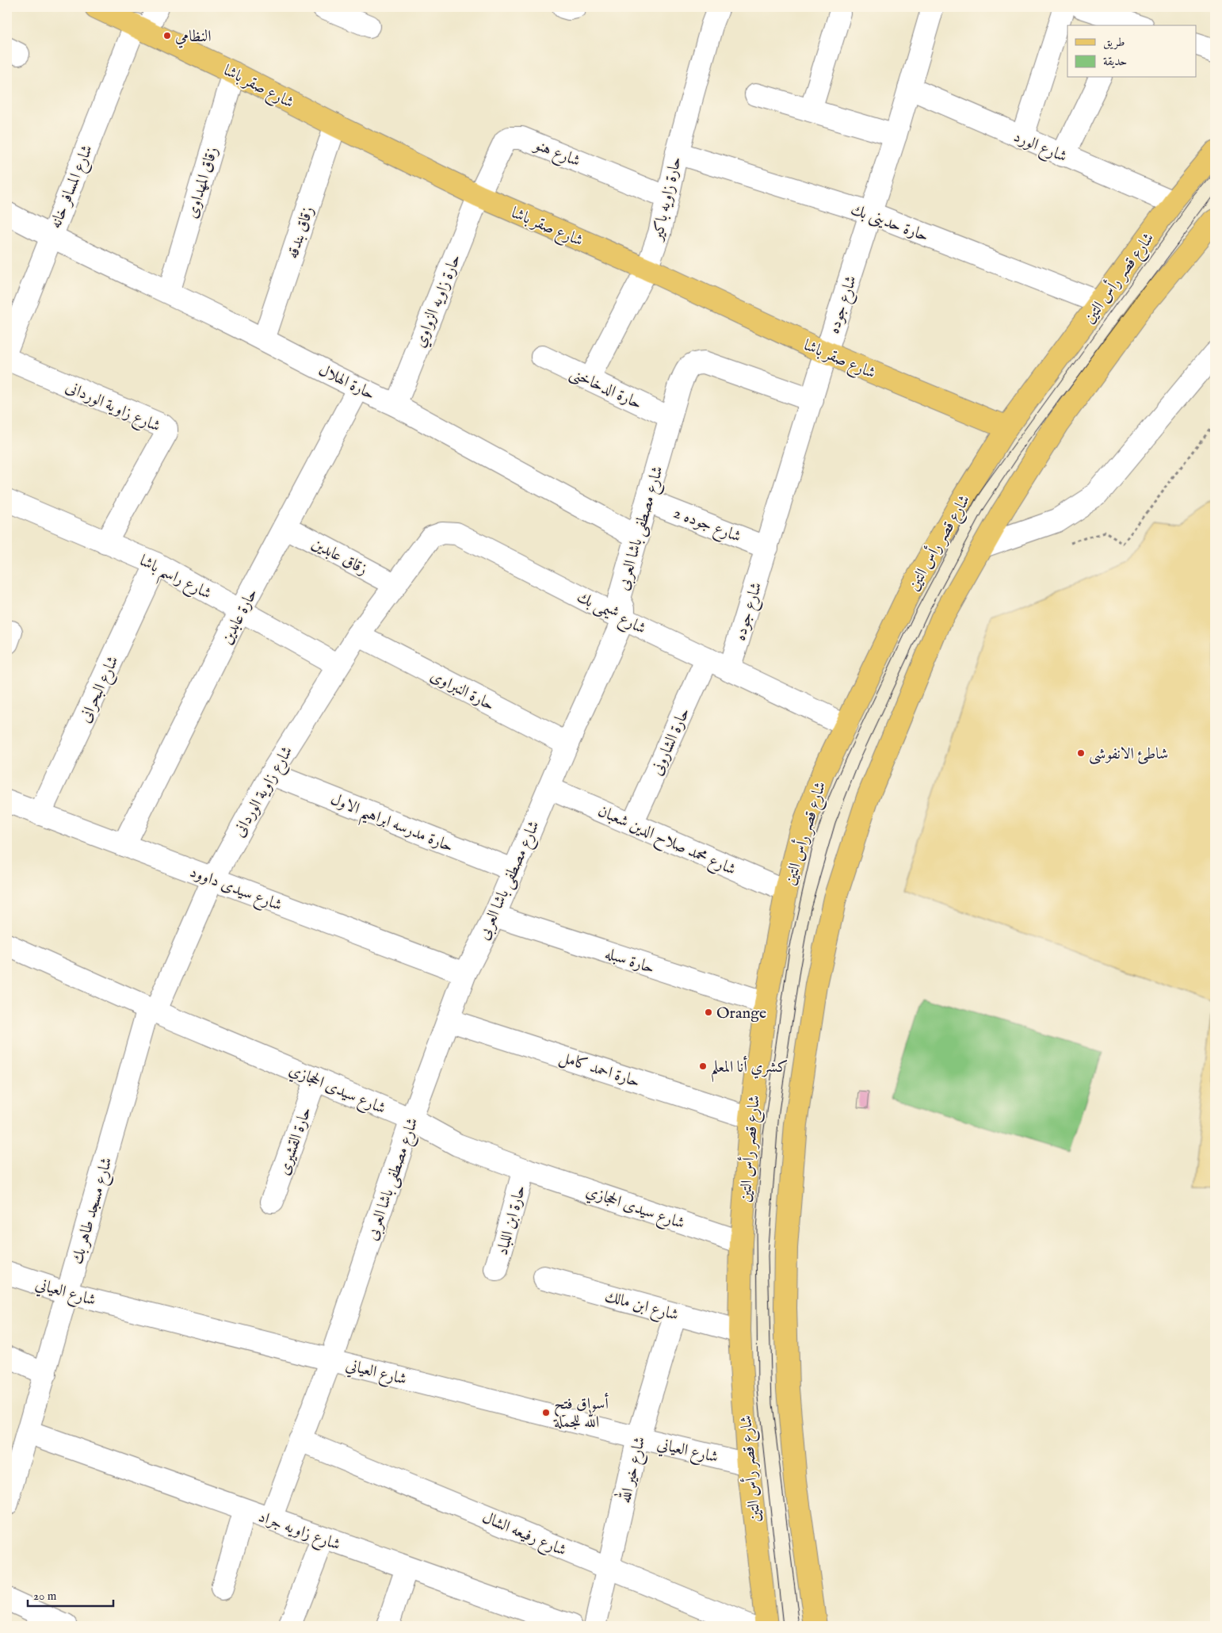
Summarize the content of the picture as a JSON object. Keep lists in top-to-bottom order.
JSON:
{
  "streets": {
    "main road": ["شارع صقر باشا", "شارع قصر رأس التين"],
    "street": [
      "شارع الورد",
      "شارع هنو",
      "زقاق المهداوى",
      "شارع المسافر خانه",
      "حارة زاويه باكير",
      "حارة حدينى بك",
      "زقاق بندقه",
      "حارة زاويه الزواوي",
      "شارع جوده",
      "حارة الهلال",
      "حارة الدخاخنى",
      "شارع زاوية الوردانى",
      "شارع جوده 2",
      "شارع مصطفى باشا العربى",
      "زقاق عابدين",
      "شارع راسم باشا",
      "شارع شيمى بك",
      "حارة عابدين",
      "شارع البحرانى",
      "حارة النبراوى",
      "حارة الشارونى",
      "حارة مدرسه ابراهيم الاول",
      "شارع محمد صلاح الدين شعبان",
      "شارع سيدى داوود",
      "حارة سبله",
      "حارة احمد كامل",
      "شارع سيدى الحجازي",
      "حارة القشيرى",
      "شارع مسجد طاهر بك",
      "حارة ابن اللباد",
      "شارع العياني",
      "شارع ابن مالك",
      "شارع خير الله",
      "شارع زاويه جراد",
      "شارع رفيعه الشال"
    ]
  },
  "crossings": [
    ["شارع صقر باشا", "شارع هنو"],
    ["شارع صقر باشا", "زقاق المهداوى"],
    ["شارع صقر باشا", "شارع المسافر خانه"],
    ["شارع صقر باشا", "حارة زاويه باكير"],
    ["شارع صقر باشا", "زقاق بندقه"],
    ["شارع صقر باشا", "شارع قصر رأس التين"],
    ["شارع صقر باشا", "حارة زاويه الزواوي"],
    ["شارع صقر باشا", "شارع جوده"],
    ["شارع الورد", "شارع قصر رأس التين"],
    ["شارع الورد", "شارع جوده"],
    ["شارع هنو", "حارة زاويه باكير"],
    ["شارع هنو", "حارة زاويه الزواوي"],
    ["زقاق المهداوى", "حارة الهلال"],
    ["شارع المسافر خانه", "حارة الهلال"],
    ["حارة زاويه باكير", "حارة حدينى بك"],
    ["حارة زاويه باكير", "حارة الدخاخنى"],
    ["حارة حدينى بك", "شارع قصر رأس التين"],
    ["حارة حدينى بك", "شارع جوده"],
    ["زقاق بندقه", "حارة الهلال"],
    ["شارع قصر رأس التين", "شارع شيمى بك"],
    ["شارع قصر رأس التين", "شارع محمد صلاح الدين شعبان"],
    ["شارع قصر رأس التين", "حارة سبله"],
    ["شارع قصر رأس التين", "حارة احمد كامل"],
    ["شارع قصر رأس التين", "شارع سيدى الحجازي"],
    ["شارع قصر رأس التين", "شارع العياني"],
    ["شارع قصر رأس التين", "شارع ابن مالك"],
    ["حارة زاويه الزواوي", "حارة الهلال"],
    ["شارع جوده", "شارع جوده 2"],
    ["شارع جوده", "شارع مصطفى باشا العربى"],
    ["شارع جوده", "شارع شيمى بك"],
    ["حارة الهلال", "شارع مصطفى باشا العربى"],
    ["حارة الهلال", "حارة عابدين"],
    ["حارة الدخاخنى", "شارع مصطفى باشا العربى"],
    ["شارع زاوية الوردانى", "زقاق عابدين"],
    ["شارع زاوية الوردانى", "شارع راسم باشا"],
    ["شارع زاوية الوردانى", "شارع شيمى بك"],
    ["شارع زاوية الوردانى", "حارة النبراوى"],
    ["شارع زاوية الوردانى", "حارة مدرسه ابراهيم الاول"],
    ["شارع زاوية الوردانى", "شارع سيدى داوود"],
    ["شارع زاوية الوردانى", "شارع سيدى الحجازي"],
    ["شارع زاوية الوردانى", "شارع مسجد طاهر بك"],
    ["شارع جوده 2", "شارع مصطفى باشا العربى"],
    ["شارع مصطفى باشا العربى", "شارع شيمى بك"],
    ["شارع مصطفى باشا العربى", "حارة النبراوى"],
    ["شارع مصطفى باشا العربى", "حارة مدرسه ابراهيم الاول"],
    ["شارع مصطفى باشا العربى", "شارع محمد صلاح الدين شعبان"],
    ["شارع مصطفى باشا العربى", "شارع سيدى داوود"],
    ["شارع مصطفى باشا العربى", "حارة سبله"],
    ["شارع مصطفى باشا العربى", "حارة احمد كامل"],
    ["شارع مصطفى باشا العربى", "شارع سيدى الحجازي"],
    ["شارع مصطفى باشا العربى", "شارع العياني"],
    ["شارع مصطفى باشا العربى", "شارع زاويه جراد"],
    ["شارع مصطفى باشا العربى", "شارع رفيعه الشال"],
    ["زقاق عابدين", "شارع شيمى بك"],
    ["زقاق عابدين", "حارة عابدين"],
    ["شارع راسم باشا", "حارة عابدين"],
    ["شارع راسم باشا", "شارع البحرانى"],
    ["شارع شيمى بك", "حارة الشارونى"],
    ["حارة عابدين", "شارع سيدى داوود"],
    ["شارع البحرانى", "شارع سيدى داوود"],
    ["حارة الشارونى", "شارع محمد صلاح الدين شعبان"],
    ["شارع سيدى الحجازي", "حارة القشيرى"],
    ["شارع سيدى الحجازي", "شارع مسجد طاهر بك"],
    ["شارع سيدى الحجازي", "حارة ابن اللباد"],
    ["شارع مسجد طاهر بك", "شارع العياني"],
    ["شارع مسجد طاهر بك", "شارع زاويه جراد"],
    ["شارع العياني", "شارع خير الله"],
    ["شارع ابن مالك", "شارع خير الله"],
    ["شارع خير الله", "شارع رفيعه الشال"]
  ],
  "places": [
    "النظامي",
    "شاطئ الانفوشى",
    "Orange",
    "كشري أنا المعلم",
    "أسواق فتح الله للجملة"
  ],
  "legend": ["طريق", "حديقة"],
  "scale_bar": "20 m"
}
